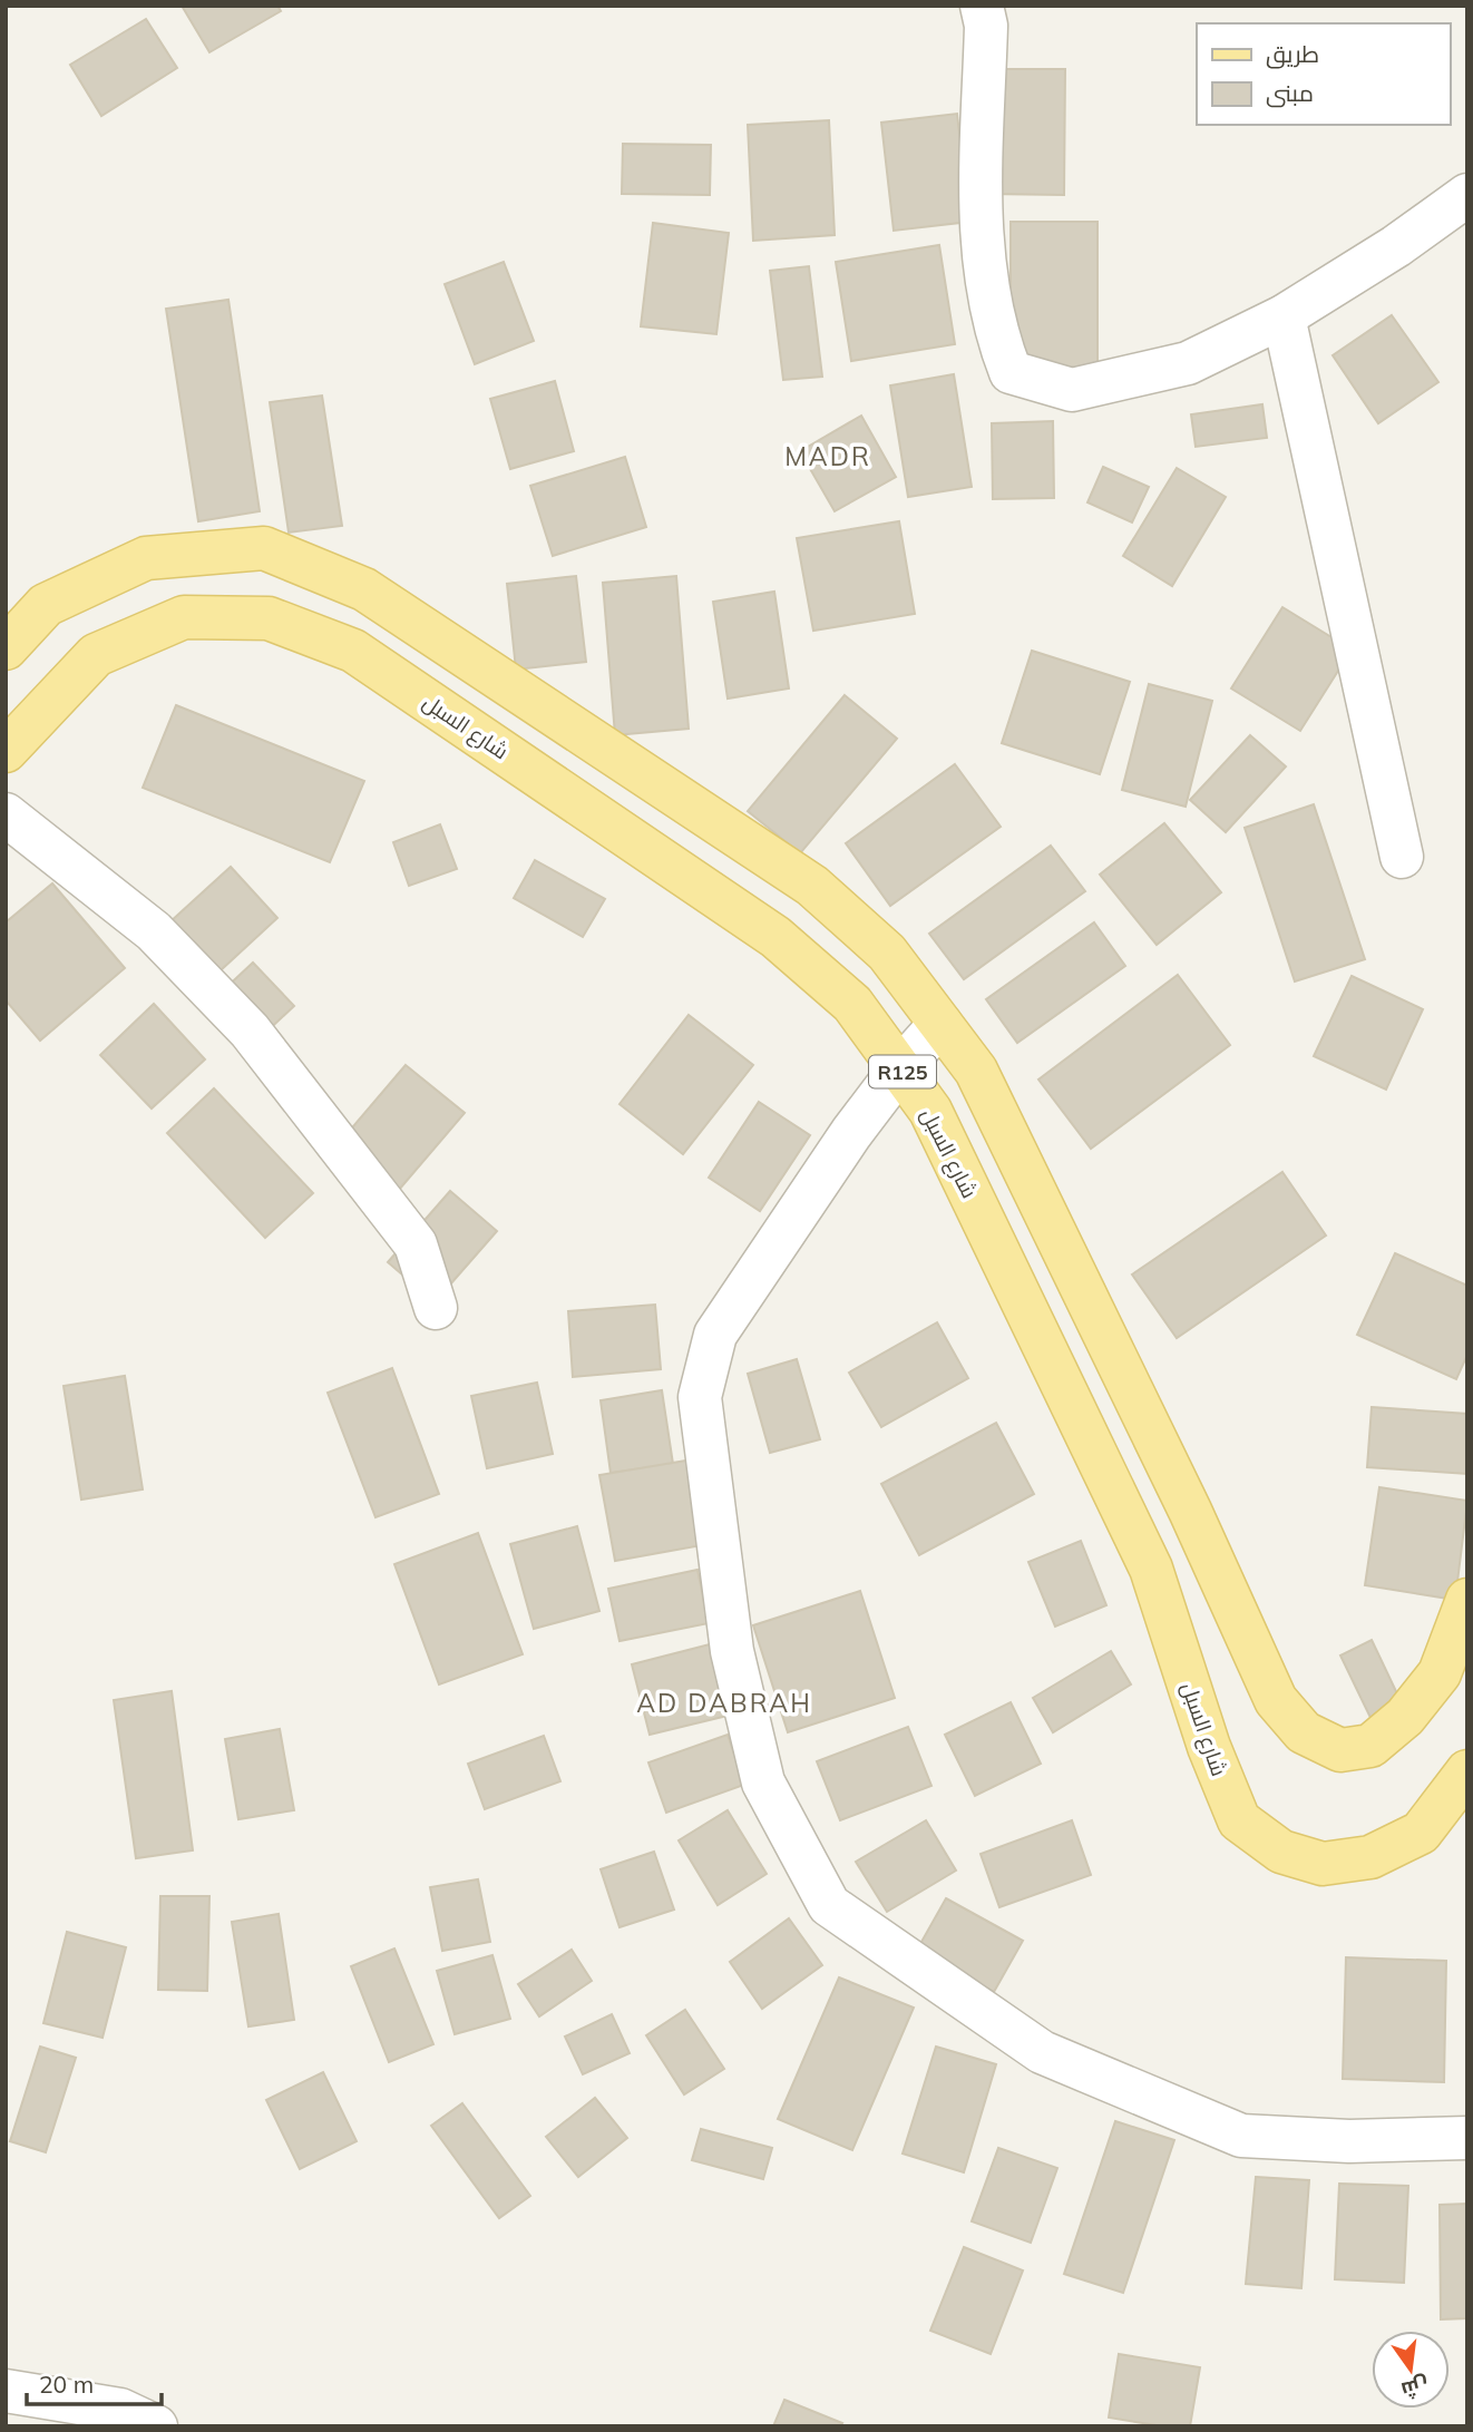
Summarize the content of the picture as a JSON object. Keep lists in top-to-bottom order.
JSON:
{
  "streets": {
    "main road": ["شارع السبل", "R125"]
  },
  "districts": ["MADR", "AD DABRAH"],
  "legend": ["طريق", "مبنى"],
  "scale_bar": "20 m",
  "north": "bottom"
}
